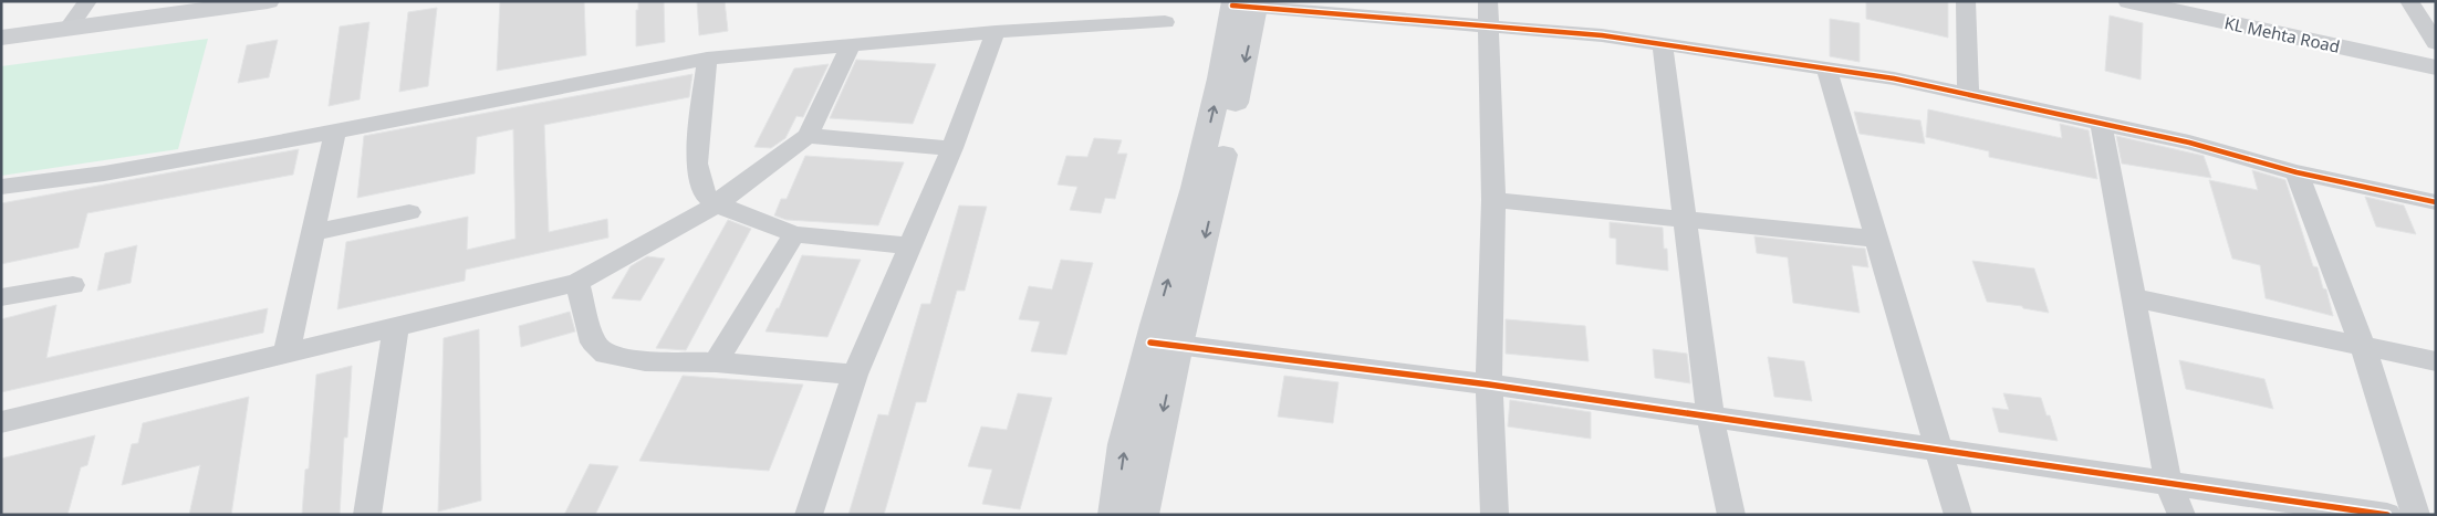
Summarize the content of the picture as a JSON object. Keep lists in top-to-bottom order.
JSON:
{
  "streets": {
    "street": ["KL Mehta Road"]
  }
}
